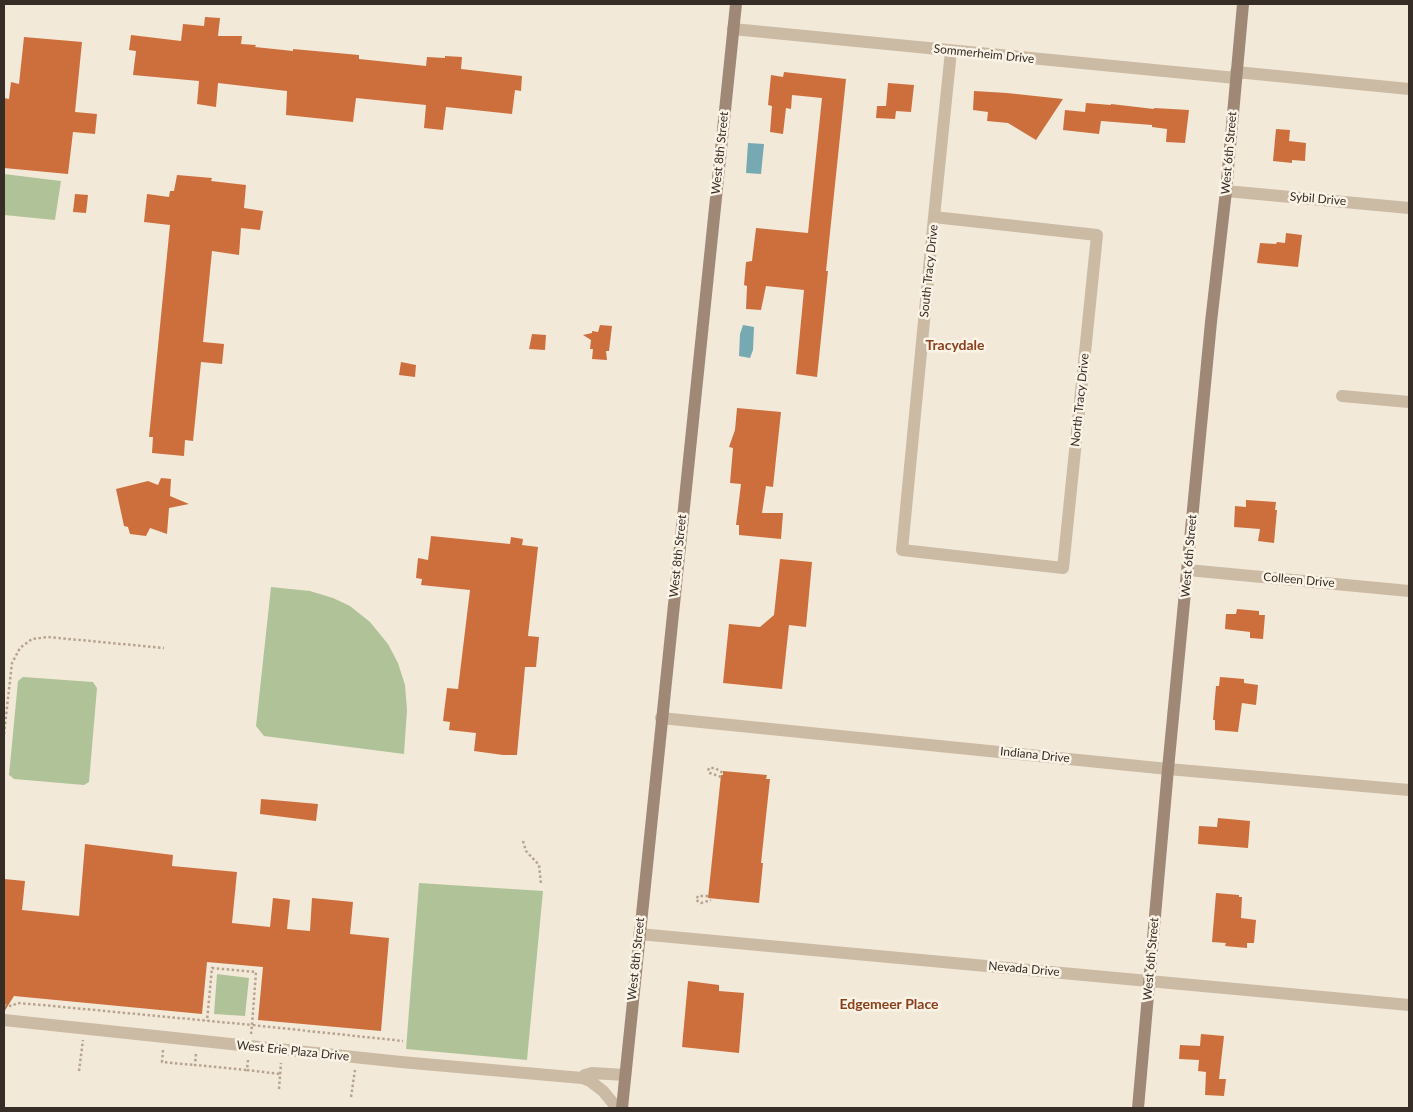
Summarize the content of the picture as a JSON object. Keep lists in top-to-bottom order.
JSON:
{
  "streets": {
    "main road": ["West 8th Street", "West 6th Street"],
    "street": [
      "Sommerheim Drive",
      "Sybil Drive",
      "South Tracy Drive",
      "North Tracy Drive",
      "Colleen Drive",
      "Indiana Drive",
      "Nevada Drive",
      "West Erie Plaza Drive"
    ]
  },
  "crossings": [
    ["Sommerheim Drive", "West 8th Street"],
    ["Sommerheim Drive", "West 6th Street"],
    ["Sommerheim Drive", "South Tracy Drive"],
    ["West 8th Street", "Indiana Drive"],
    ["West 8th Street", "Nevada Drive"],
    ["West 8th Street", "West Erie Plaza Drive"],
    ["West 6th Street", "Sybil Drive"],
    ["West 6th Street", "Colleen Drive"],
    ["West 6th Street", "Indiana Drive"],
    ["West 6th Street", "Nevada Drive"],
    ["South Tracy Drive", "North Tracy Drive"]
  ],
  "districts": ["Tracydale", "Edgemeer Place"]
}
